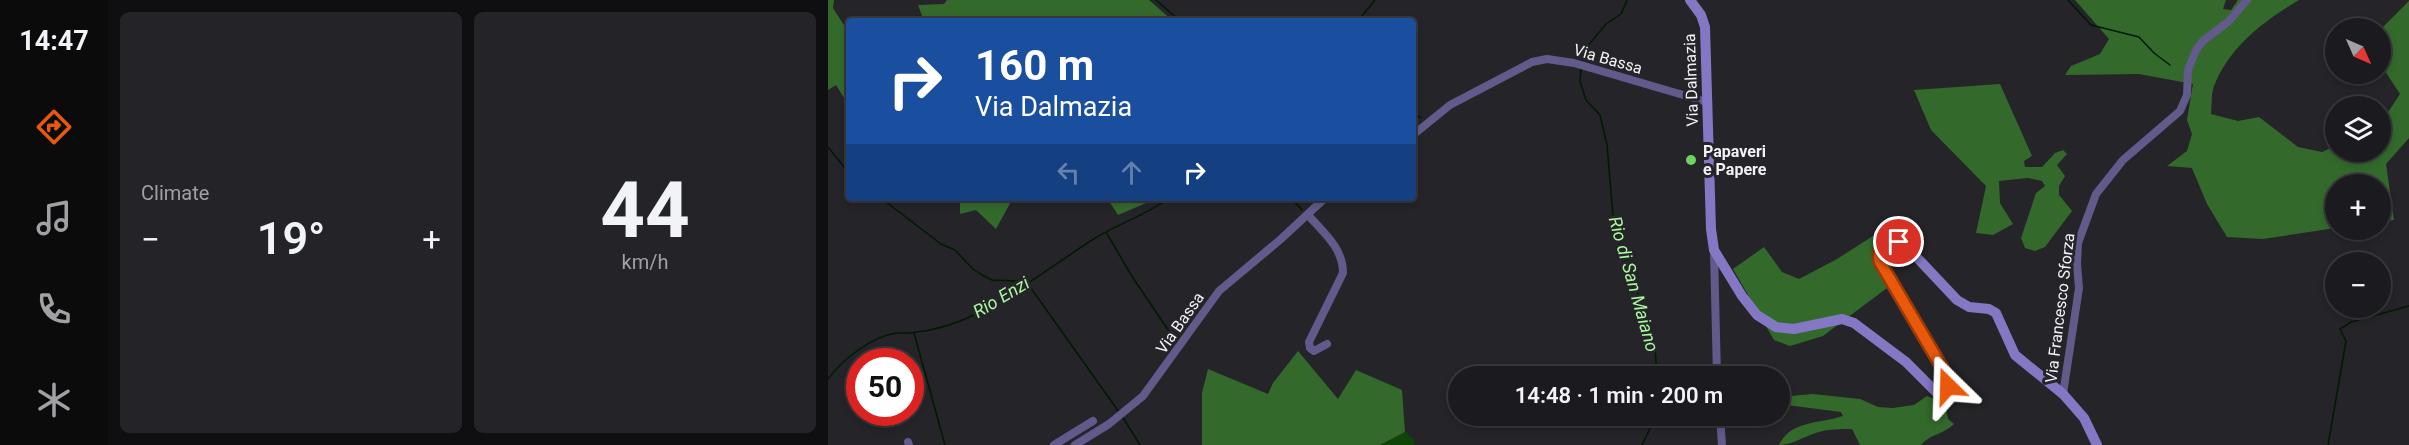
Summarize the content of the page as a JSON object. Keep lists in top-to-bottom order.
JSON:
{
  "streets": {
    "main road": ["Via Dalmazia"],
    "street": ["Via Bassa", "Via Francesco Sforza"]
  },
  "crossings": [
    ["Via Bassa", "Via Dalmazia"],
    ["Via Dalmazia", "Via Francesco Sforza"]
  ],
  "water": ["Rio di San Maiano", "Rio Enzi"],
  "places": ["Papaveri e Papere"],
  "north": "bottom right",
  "page": {
    "tabs": "14:47",
    "tile": [
      "Climate",
      ["44", "km/h"]
    ],
    "map_buttons": ["+", "−"],
    "turn": ["160 m", "Via Dalmazia"],
    "heat": ["−", "19°", "+"],
    "limit": "50",
    "trip": "14:48 · 1 min · 200 m"
  }
}
